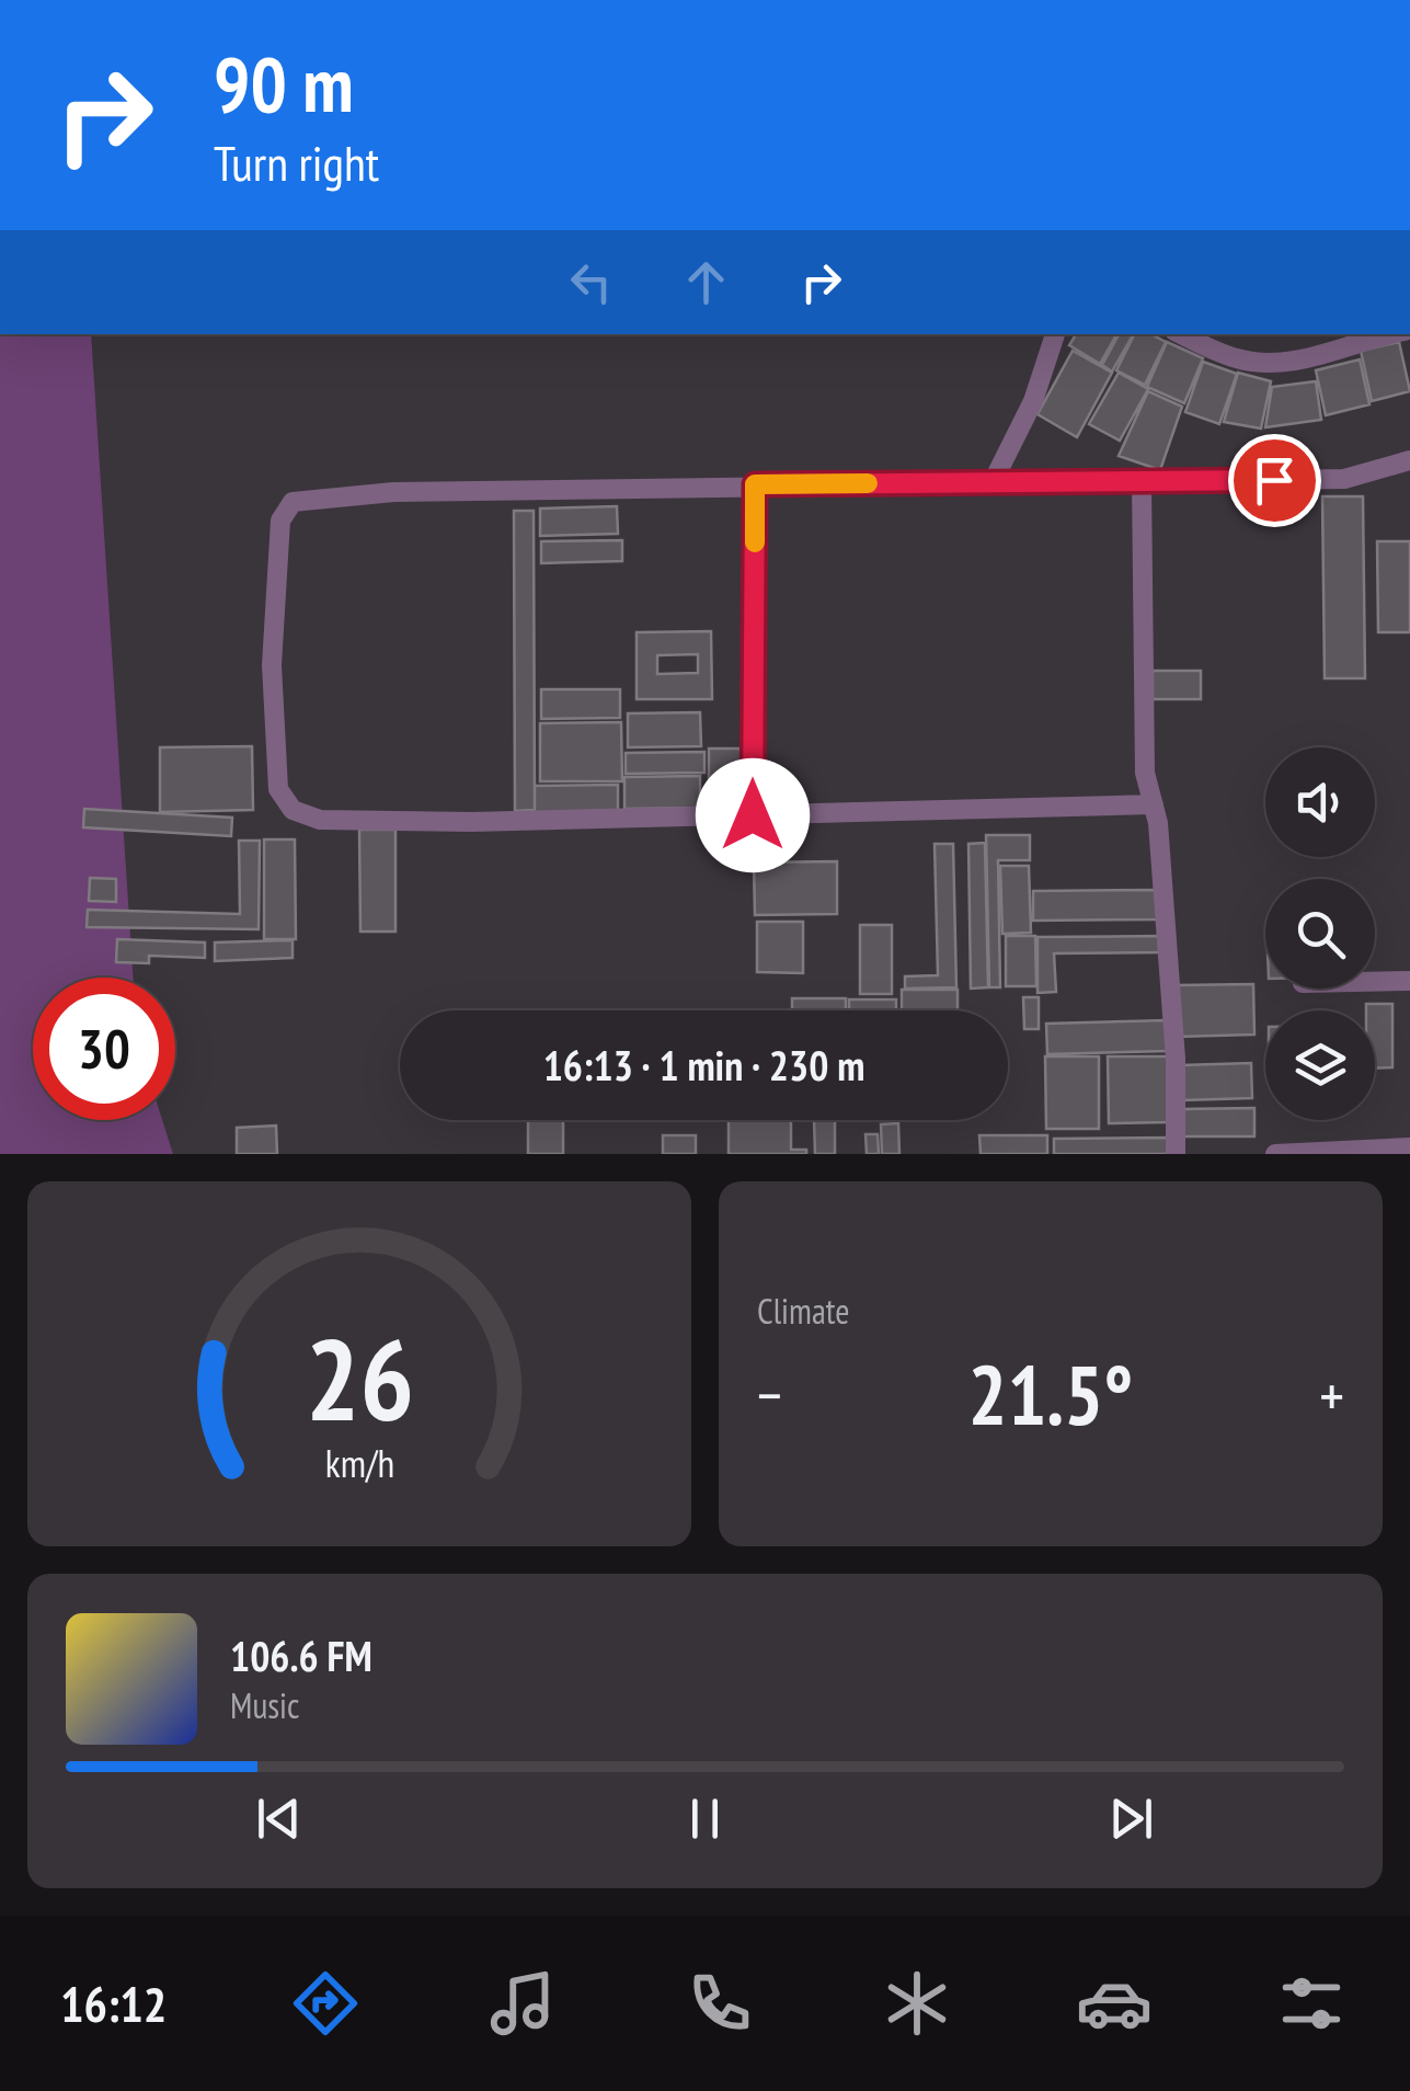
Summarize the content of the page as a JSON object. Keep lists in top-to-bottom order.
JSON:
{
  "page": {
    "turn": ["90 m", "Turn right"],
    "limit": "30",
    "trip": "16:13 · 1 min · 230 m",
    "tile": "Climate",
    "heat": ["−", "21.5°", "+"],
    "song": ["106.6 FM", "Music"],
    "tabs": "16:12",
    "gauge": ["26", "km/h"]
  }
}
